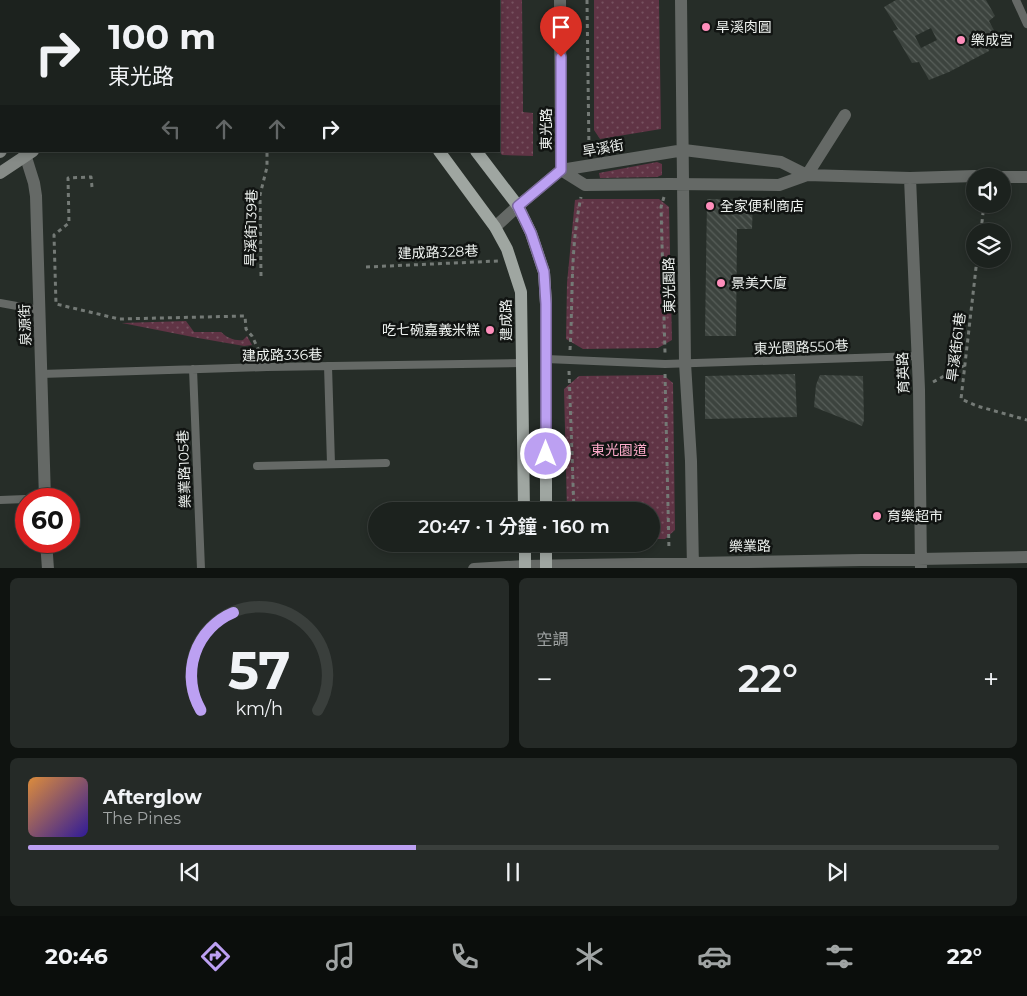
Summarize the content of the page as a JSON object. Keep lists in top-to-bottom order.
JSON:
{
  "streets": {
    "main road": ["建成路"],
    "street": [
      "東光路",
      "旱溪街",
      "東光園路",
      "泉源街",
      "育英路",
      "樂業路"
    ],
    "lane": ["東光園路550巷", "建成路336巷", "樂業路105巷"],
    "path": ["旱溪街139巷", "建成路328巷", "旱溪街61巷"]
  },
  "crossings": [
    ["東光路", "旱溪街"],
    ["旱溪街", "東光園路"],
    ["旱溪街", "育英路"],
    ["建成路328巷", "建成路"],
    ["東光園路", "東光園路550巷"],
    ["東光園路", "樂業路"],
    ["建成路", "建成路336巷"],
    ["泉源街", "建成路336巷"],
    ["東光園路550巷", "育英路"],
    ["建成路336巷", "樂業路105巷"],
    ["育英路", "樂業路"]
  ],
  "parks": ["東光園道"],
  "places": [
    "旱溪肉圓",
    "樂成宮",
    "全家便利商店",
    "景美大廈",
    "吃七碗嘉義米糕",
    "育樂超市"
  ],
  "page": {
    "turn": ["100 m", "東光路"],
    "limit": "60",
    "trip": "20:47 · 1 分鐘 · 160 m",
    "tile": "空調",
    "heat": ["−", "22°", "+"],
    "song": ["Afterglow", "The Pines"],
    "tabs": ["20:46", "22°"],
    "gauge": ["57", "km/h"]
  }
}
